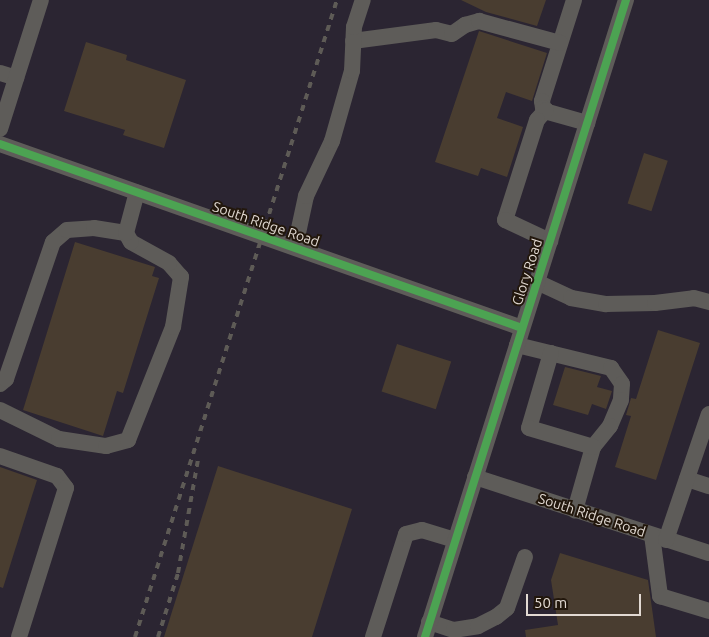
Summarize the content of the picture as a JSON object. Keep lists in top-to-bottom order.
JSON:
{
  "streets": {
    "street": ["South Ridge Road", "Glory Road"]
  },
  "crossings": [
    ["South Ridge Road", "Glory Road"]
  ],
  "scale_bar": "50 m"
}
